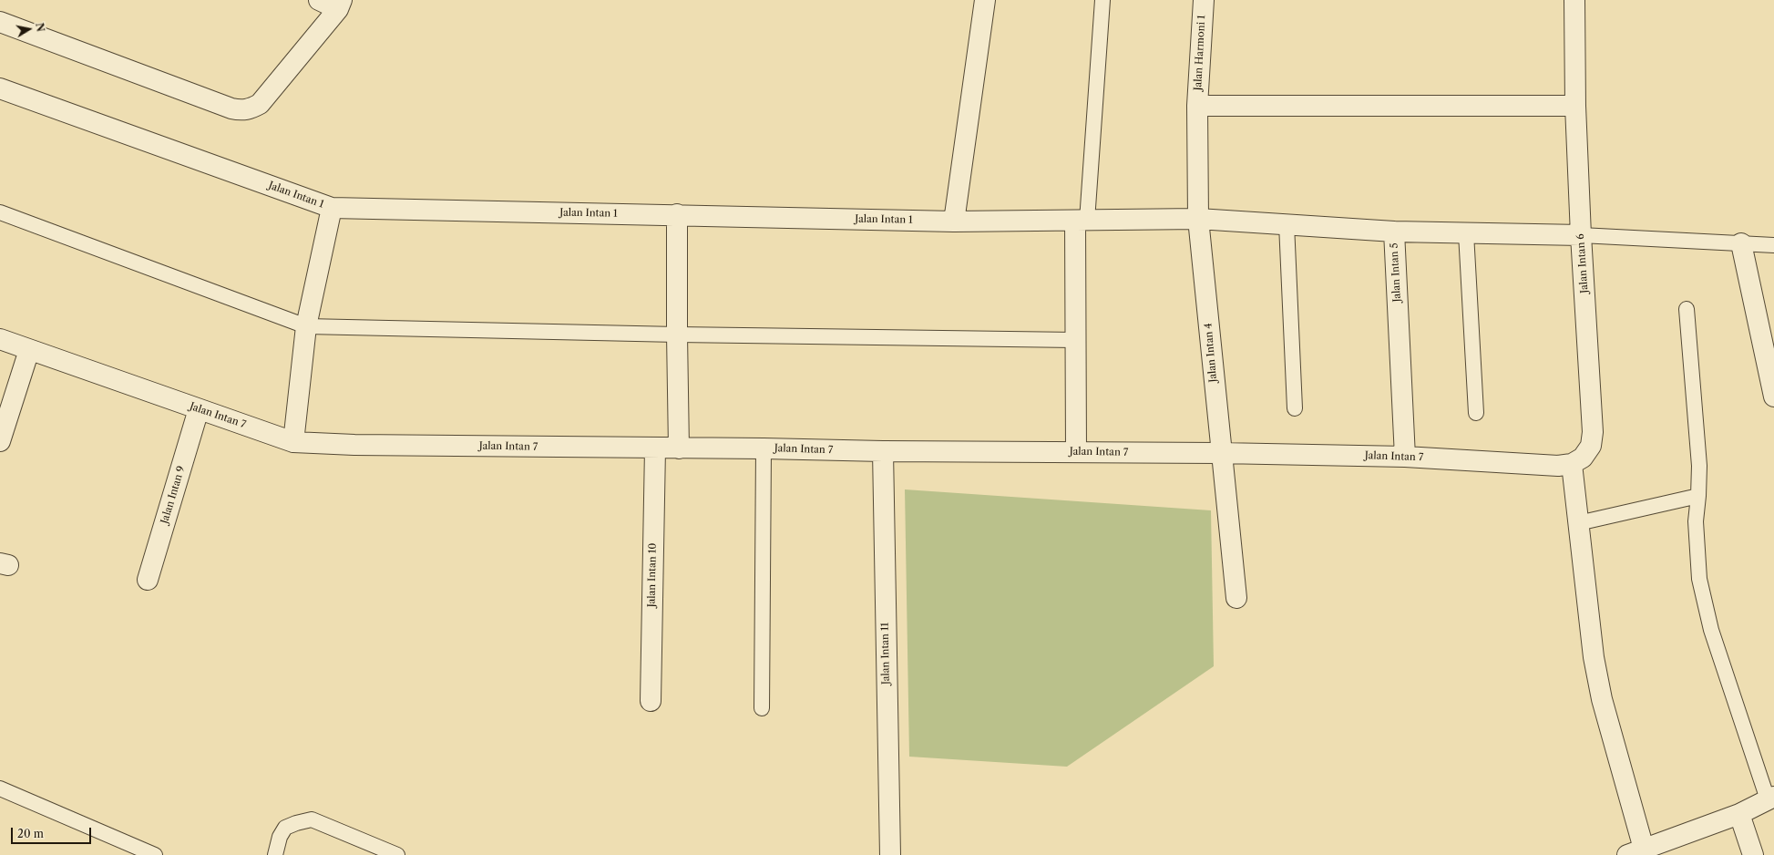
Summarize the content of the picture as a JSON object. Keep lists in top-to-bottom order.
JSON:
{
  "streets": {
    "street": [
      "Jalan Harmoni 1",
      "Jalan Intan 1",
      "Jalan Intan 6",
      "Jalan Intan 5",
      "Jalan Intan 4",
      "Jalan Intan 7",
      "Jalan Intan 9",
      "Jalan Intan 10",
      "Jalan Intan 11"
    ]
  },
  "crossings": [
    ["Jalan Harmoni 1", "Jalan Intan 4"],
    ["Jalan Intan 1", "Jalan Intan 5"],
    ["Jalan Intan 1", "Jalan Intan 4"],
    ["Jalan Intan 6", "Jalan Intan 5"],
    ["Jalan Intan 6", "Jalan Intan 7"],
    ["Jalan Intan 5", "Jalan Intan 7"],
    ["Jalan Intan 4", "Jalan Intan 7"],
    ["Jalan Intan 7", "Jalan Intan 9"],
    ["Jalan Intan 7", "Jalan Intan 10"],
    ["Jalan Intan 7", "Jalan Intan 11"]
  ],
  "scale_bar": "20 m",
  "north": "right"
}
